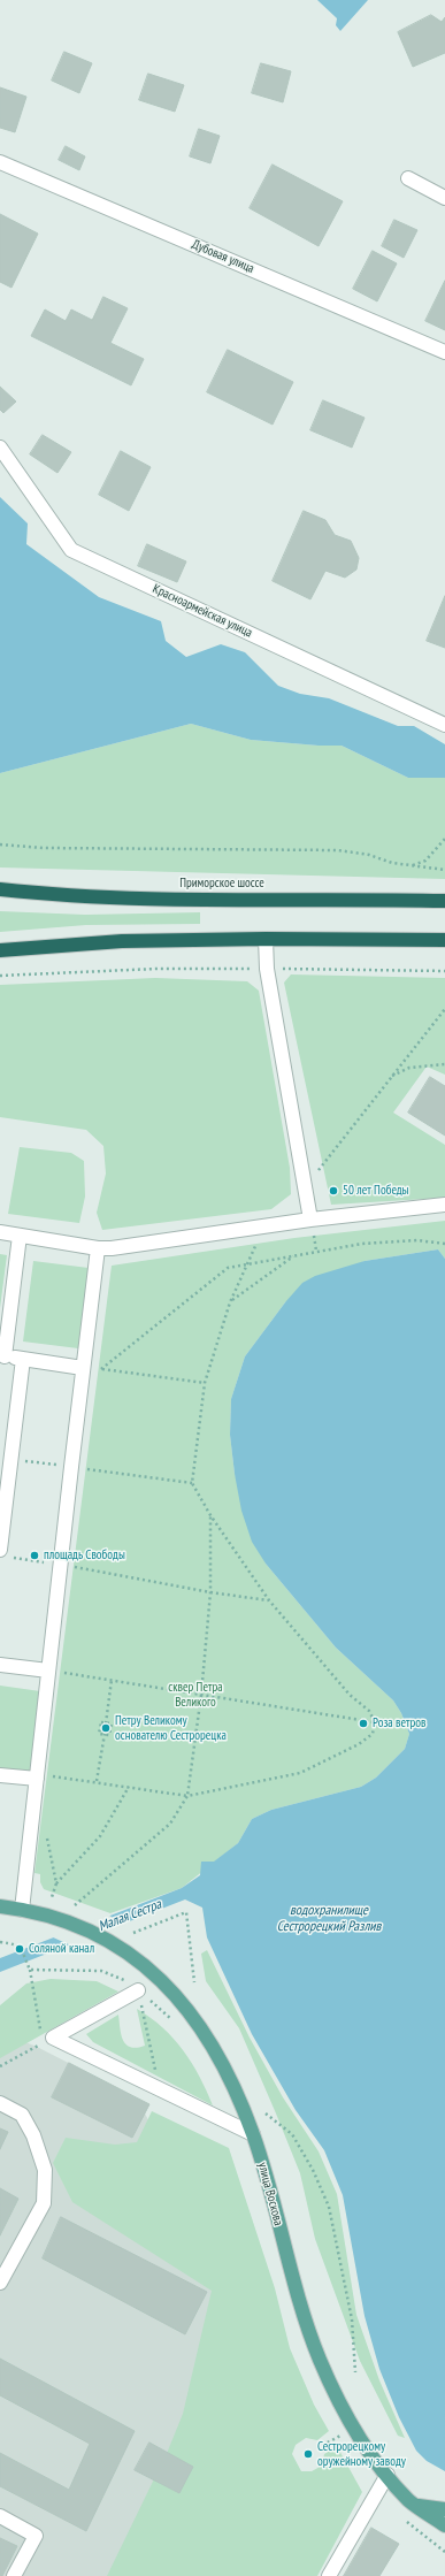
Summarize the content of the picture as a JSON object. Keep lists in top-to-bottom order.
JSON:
{
  "streets": {
    "highway": ["Приморское шоссе"],
    "main road": ["улица Воскова"],
    "street": ["Дубовая улица", "Красноармейская улица"]
  },
  "water": ["водохранилище Сестрорецкий Разлив", "Малая Сестра"],
  "parks": ["сквер Петра Великого"],
  "places": [
    "50 лет Победы",
    "площадь Свободы",
    "Роза ветров",
    "Петру Великому основателю Сестрорецка",
    "Соляной канал",
    "Сестрорецкому оружейному заводу"
  ]
}
